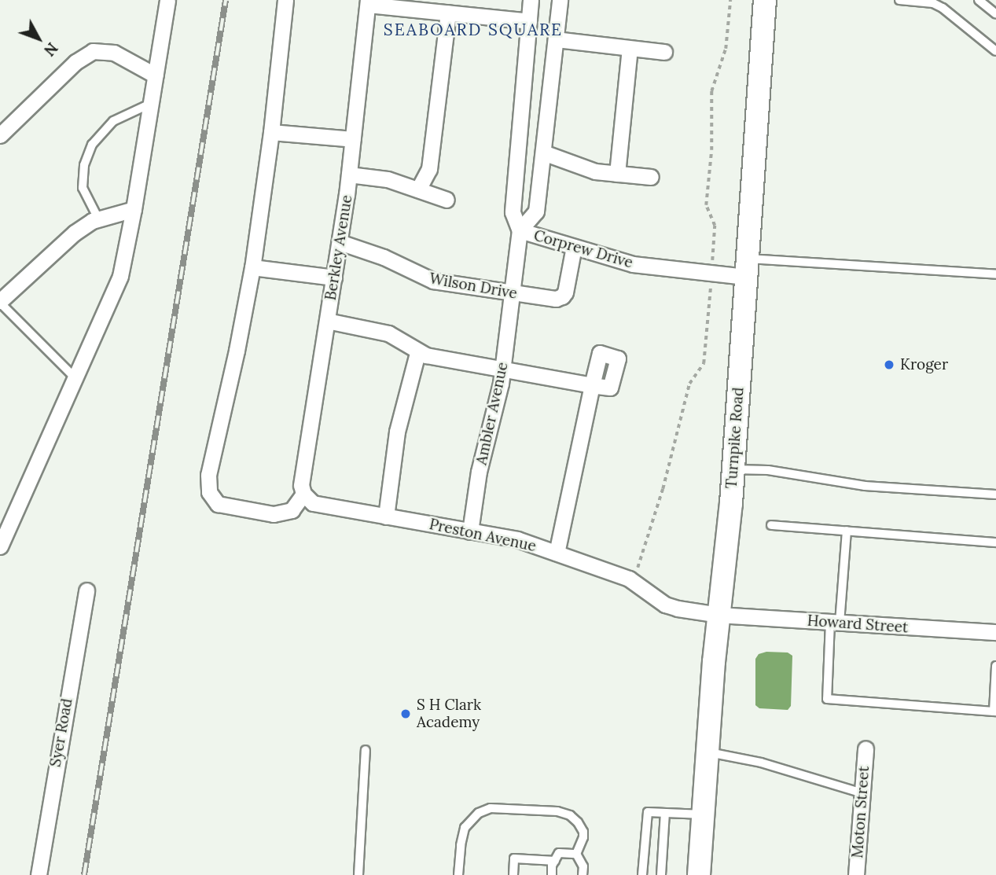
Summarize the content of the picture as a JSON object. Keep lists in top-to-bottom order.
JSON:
{
  "streets": {
    "main road": ["Turnpike Road"],
    "street": [
      "Berkley Avenue",
      "Corprew Drive",
      "Wilson Drive",
      "Ambler Avenue",
      "Preston Avenue",
      "Howard Street",
      "Syer Road",
      "Moton Street"
    ]
  },
  "crossings": [
    ["Berkley Avenue", "Wilson Drive"],
    ["Berkley Avenue", "Preston Avenue"],
    ["Corprew Drive", "Wilson Drive"],
    ["Corprew Drive", "Ambler Avenue"],
    ["Corprew Drive", "Turnpike Road"],
    ["Wilson Drive", "Ambler Avenue"],
    ["Ambler Avenue", "Preston Avenue"],
    ["Turnpike Road", "Preston Avenue"],
    ["Turnpike Road", "Howard Street"],
    ["Preston Avenue", "Howard Street"]
  ],
  "districts": ["SEABOARD SQUARE"],
  "places": ["Kroger", "S H Clark Academy"],
  "north": "bottom right"
}
